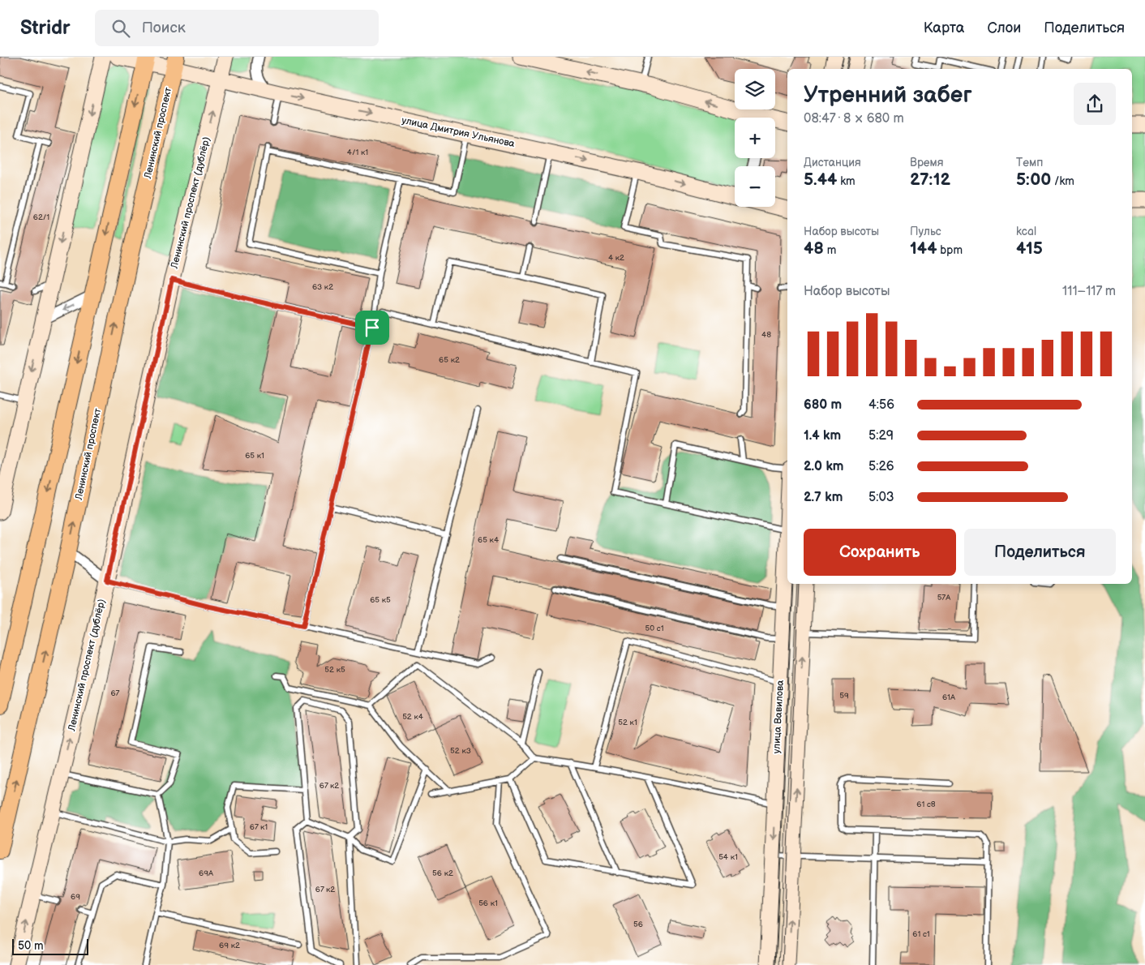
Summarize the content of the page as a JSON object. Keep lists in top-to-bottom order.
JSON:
{
  "streets": {
    "main road": [
      "улица Дмитрия Ульянова",
      "Ленинский проспект",
      "Ленинский проспект (дублёр)",
      "улица Вавилова"
    ]
  },
  "crossings": [
    ["улица Дмитрия Ульянова", "Ленинский проспект"],
    ["улица Дмитрия Ульянова", "Ленинский проспект (дублёр)"]
  ],
  "house_numbers": [
    "4/1 к1",
    "62/1",
    "4 к2",
    "63 к2",
    "48",
    "65 к2",
    "65 к1",
    "65 к4",
    "57А",
    "65 к5",
    "50 с1",
    "52 к5",
    "67",
    "59",
    "61А",
    "52 к4",
    "52 к1",
    "52 к3",
    "67 к2",
    "61 с8",
    "67 к1",
    "54 к1",
    "69А",
    "56 к2",
    "67 к2",
    "69",
    "56 к1",
    "56",
    "61 с1",
    "69 к2"
  ],
  "scale_bar": "50 m",
  "page": {
    "header": "Stridr",
    "search": "Поиск",
    "nav": ["Карта", "Слои", "Поделиться"],
    "map_buttons": ["+", "−"],
    "heading": ["Утренний забег", "08:47 · 8 × 680 m"],
    "stats": [
      ["Дистанция", "5.44 km"],
      ["Время", "27:12"],
      ["Темп", "5:00 /km"],
      ["Набор высоты", "48 m"],
      ["Пульс", "144 bpm"],
      ["kcal", "415"]
    ],
    "chart": ["Набор высоты", "111–117 m"],
    "list": [
      {
        "name": "680 m",
        "note": "4:56"
      },
      {
        "name": "1.4 km",
        "note": "5:29"
      },
      {
        "name": "2.0 km",
        "note": "5:26"
      },
      {
        "name": "2.7 km",
        "note": "5:03"
      }
    ],
    "buttons": ["Сохранить", "Поделиться"],
    "scale": "50 m"
  }
}
